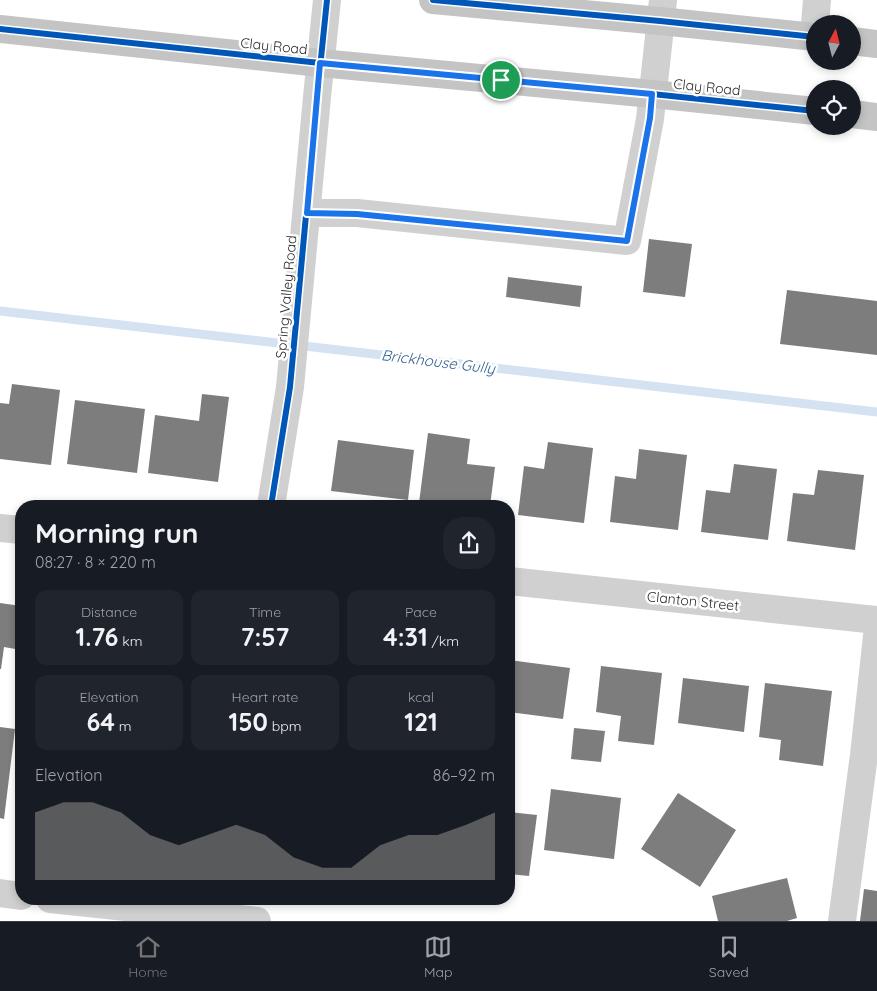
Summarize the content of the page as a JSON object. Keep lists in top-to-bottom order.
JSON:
{
  "streets": {
    "main road": ["Clay Road"],
    "street": ["Spring Valley Road", "Clanton Street"]
  },
  "crossings": [
    ["Clay Road", "Spring Valley Road"]
  ],
  "water": ["Brickhouse Gully"],
  "north": "top",
  "page": {
    "heading": ["Morning run", "08:27 · 8 × 220 m"],
    "stats": [
      ["Distance", "1.76 km"],
      ["Time", "7:57"],
      ["Pace", "4:31 /km"],
      ["Elevation", "64 m"],
      ["Heart rate", "150 bpm"],
      ["kcal", "121"]
    ],
    "chart": ["Elevation", "86–92 m"],
    "tabs": ["Home", "Map", "Saved"]
  }
}
